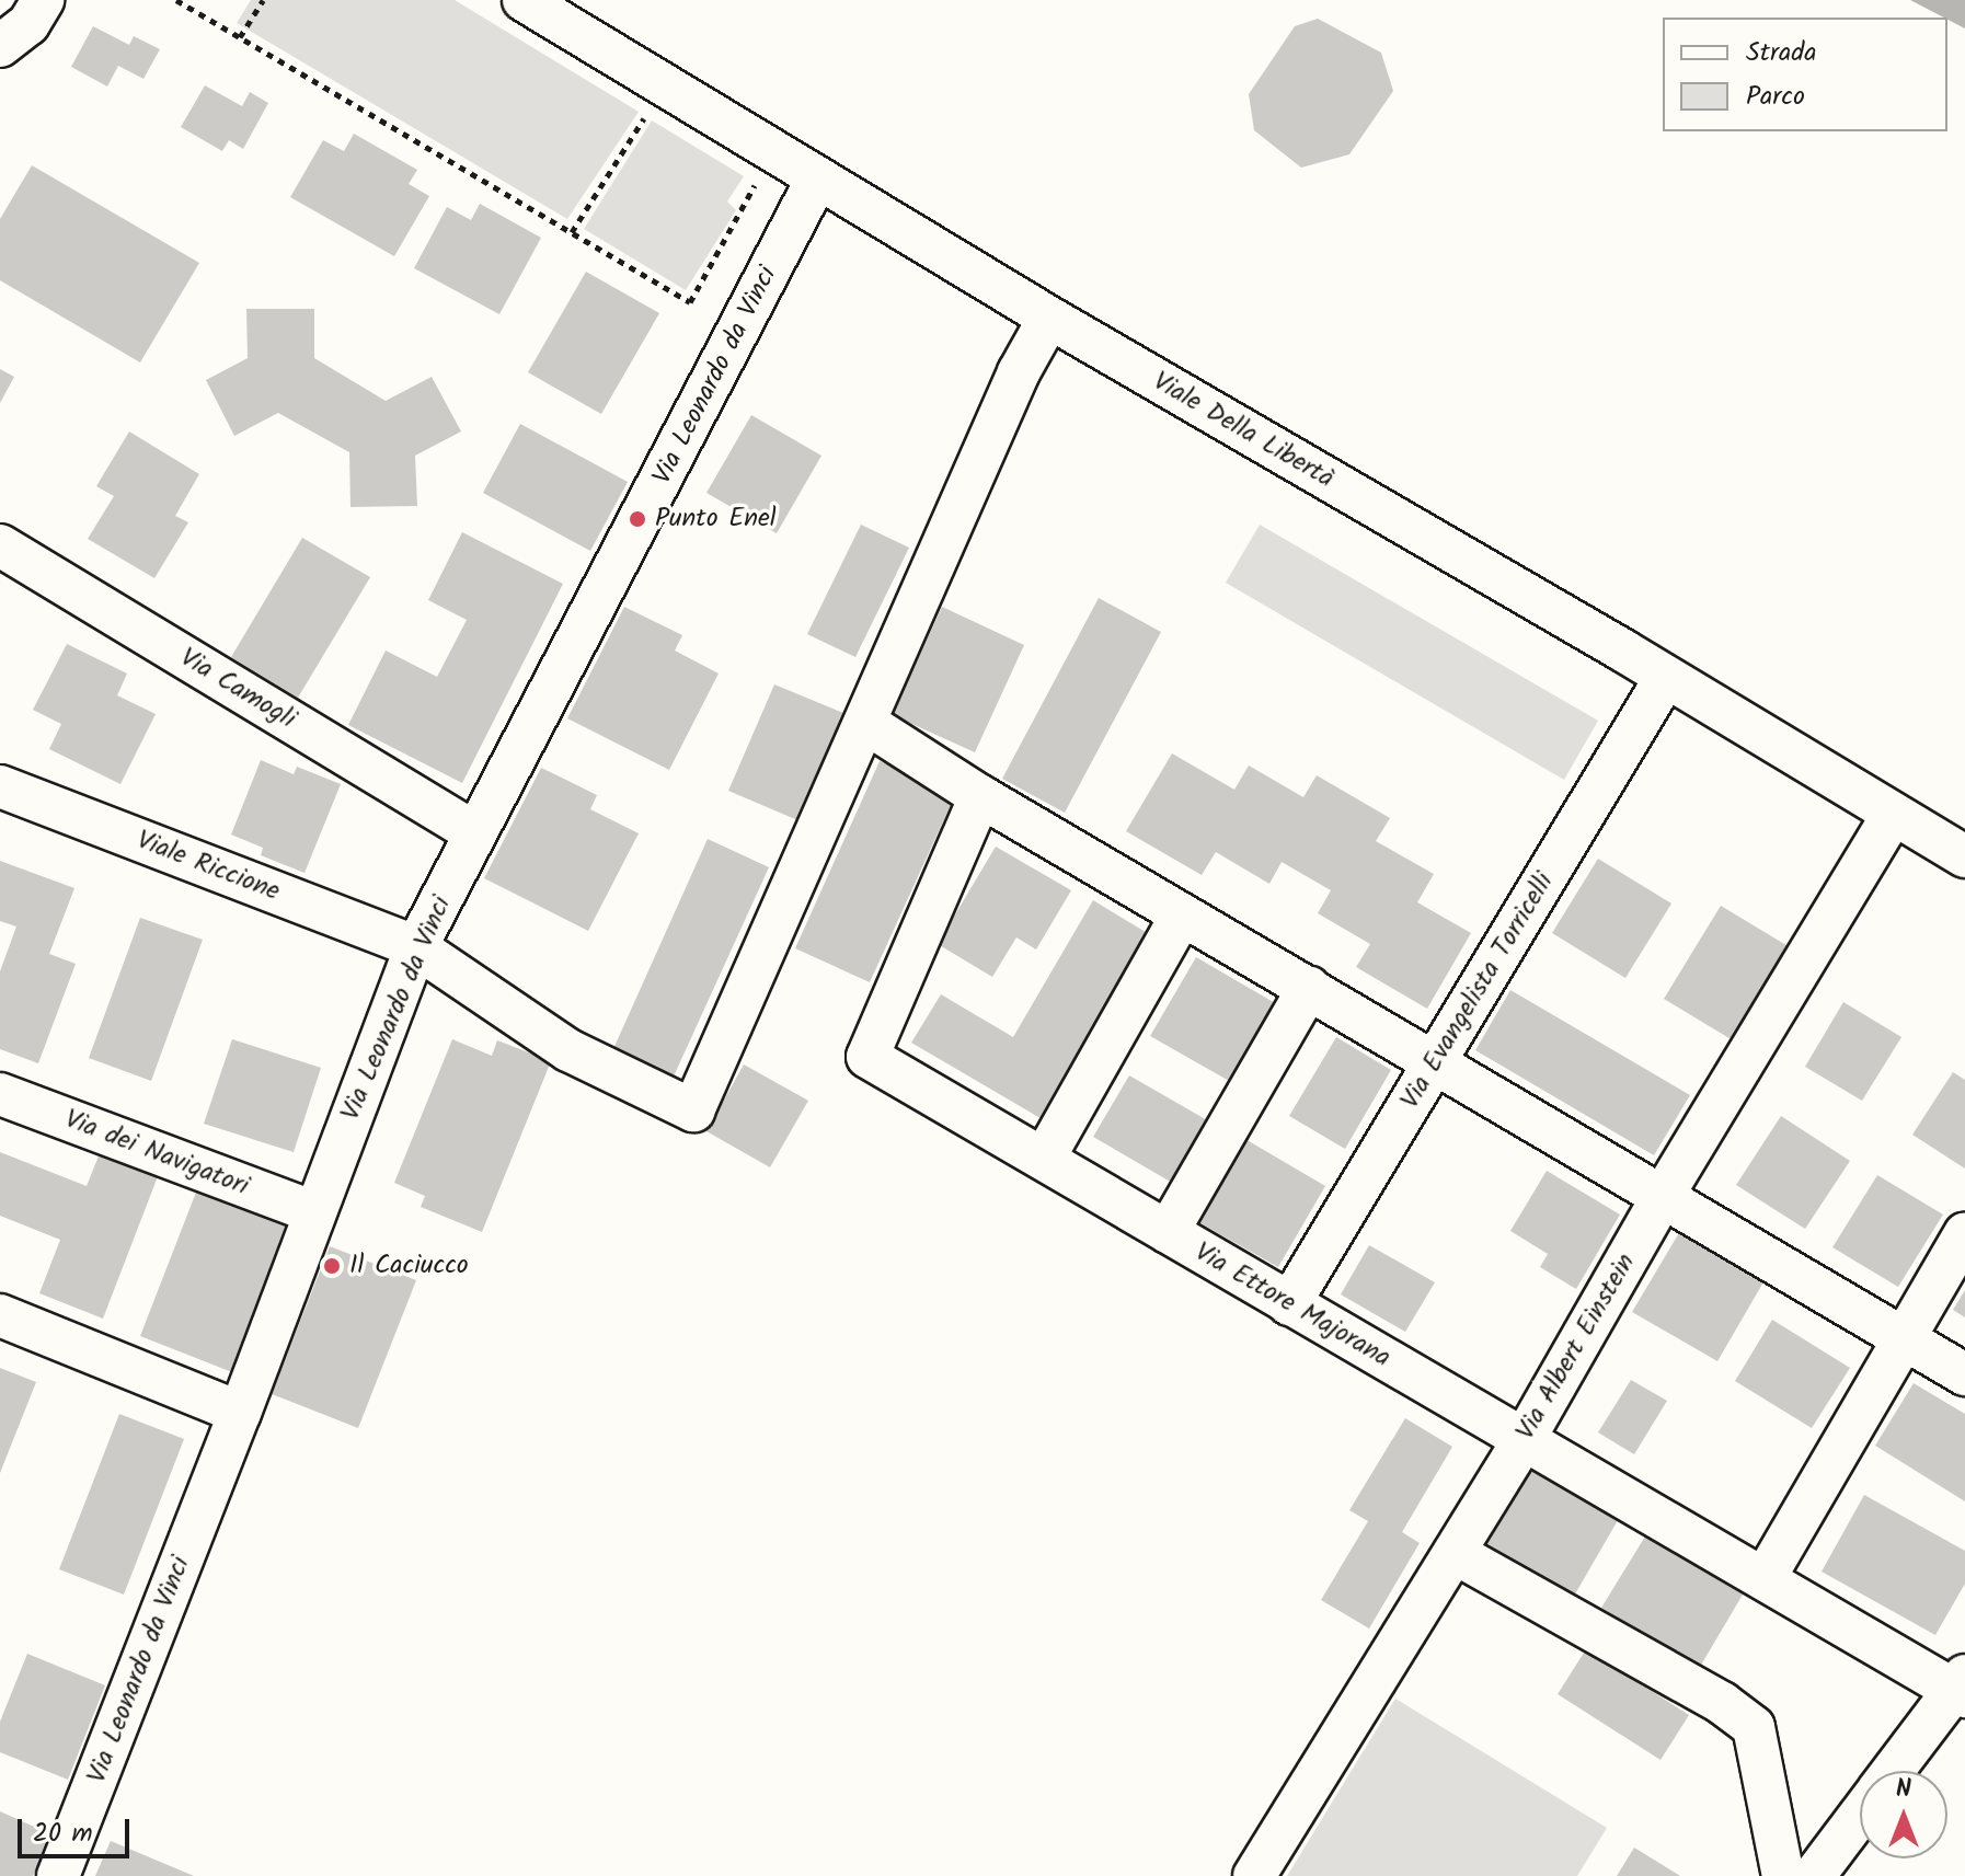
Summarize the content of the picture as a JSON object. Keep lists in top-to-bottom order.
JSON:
{
  "streets": {
    "street": [
      "Via Leonardo da Vinci",
      "Viale Della Libertà",
      "Via Camogli",
      "Viale Riccione",
      "Via Evangelista Torricelli",
      "Via dei Navigatori",
      "Via Ettore Majorana",
      "Via Albert Einstein"
    ]
  },
  "crossings": [
    ["Via Leonardo da Vinci", "Viale Della Libertà"],
    ["Via Leonardo da Vinci", "Via Camogli"],
    ["Via Leonardo da Vinci", "Viale Riccione"],
    ["Via Leonardo da Vinci", "Via dei Navigatori"],
    ["Viale Della Libertà", "Via Evangelista Torricelli"],
    ["Viale Della Libertà", "Via Albert Einstein"],
    ["Via Evangelista Torricelli", "Via Ettore Majorana"],
    ["Via Ettore Majorana", "Via Albert Einstein"]
  ],
  "places": ["Punto Enel", "Il Caciucco"],
  "legend": ["Strada", "Parco"],
  "scale_bar": "20 m",
  "north": "top"
}
